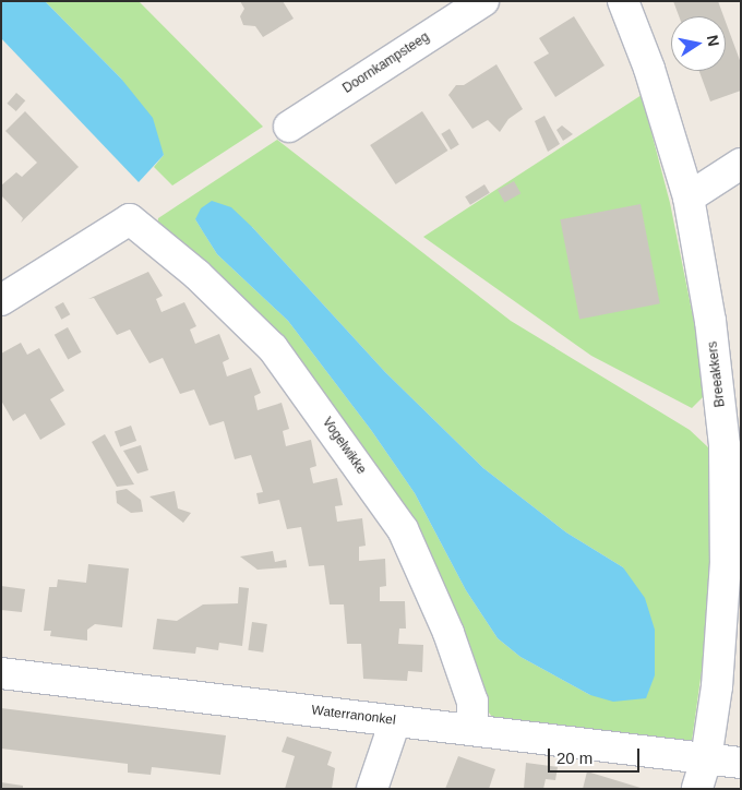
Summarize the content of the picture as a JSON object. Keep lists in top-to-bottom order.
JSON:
{
  "streets": {
    "street": [
      "Doornkampsteeg",
      "Breeakkers",
      "Vogelwikke",
      "Waterranonkel"
    ]
  },
  "crossings": [
    ["Breeakkers", "Waterranonkel"],
    ["Vogelwikke", "Waterranonkel"]
  ],
  "scale_bar": "20 m",
  "north": "right"
}
